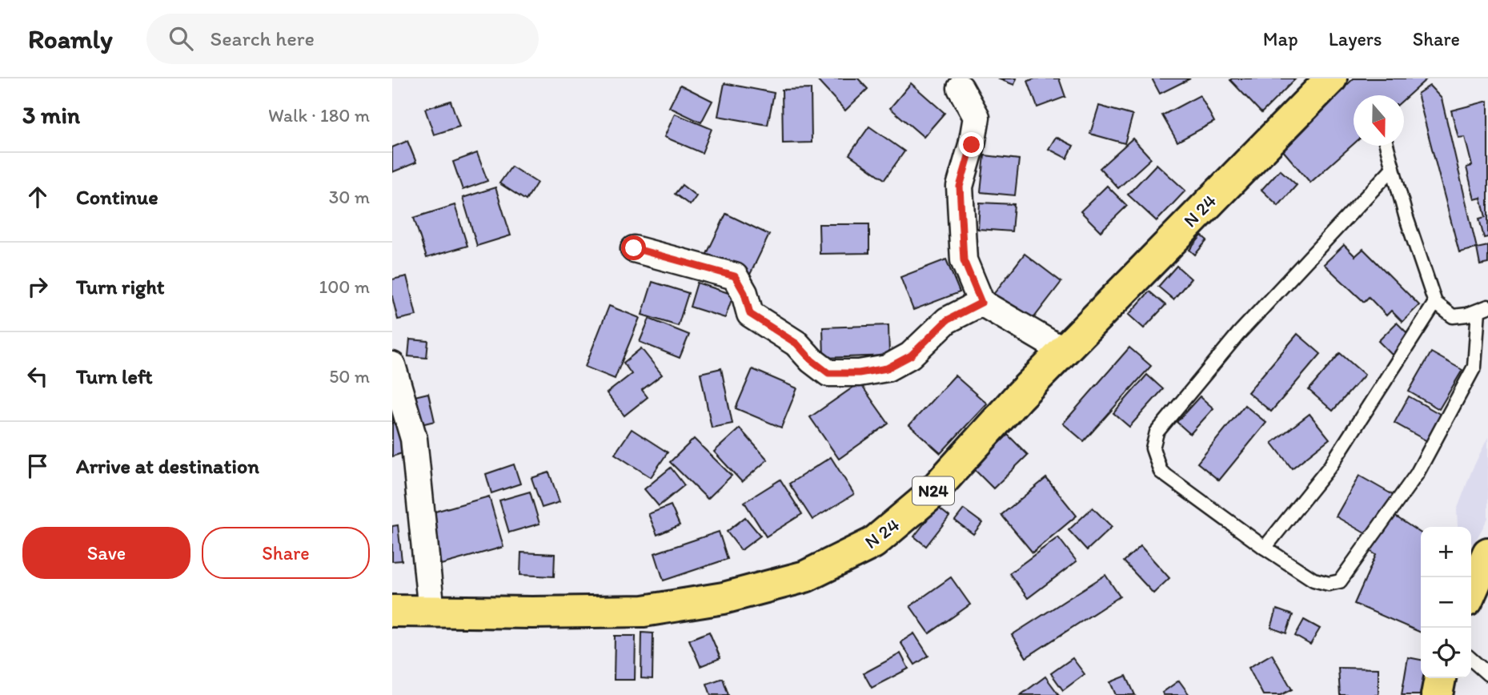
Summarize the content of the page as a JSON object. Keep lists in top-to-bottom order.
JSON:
{
  "streets": {
    "main road": ["N 24", "N24"]
  },
  "north": "bottom",
  "page": {
    "header": "Roamly",
    "search": "Search here",
    "nav": ["Map", "Layers", "Share"],
    "heading": ["3 min", "Walk · 180 m"],
    "list": [
      ["Continue", "30 m"],
      ["Turn right", "100 m"],
      ["Turn left", "50 m"],
      "Arrive at destination"
    ],
    "buttons": ["Save", "Share"],
    "map_buttons": ["+", "−"]
  }
}
